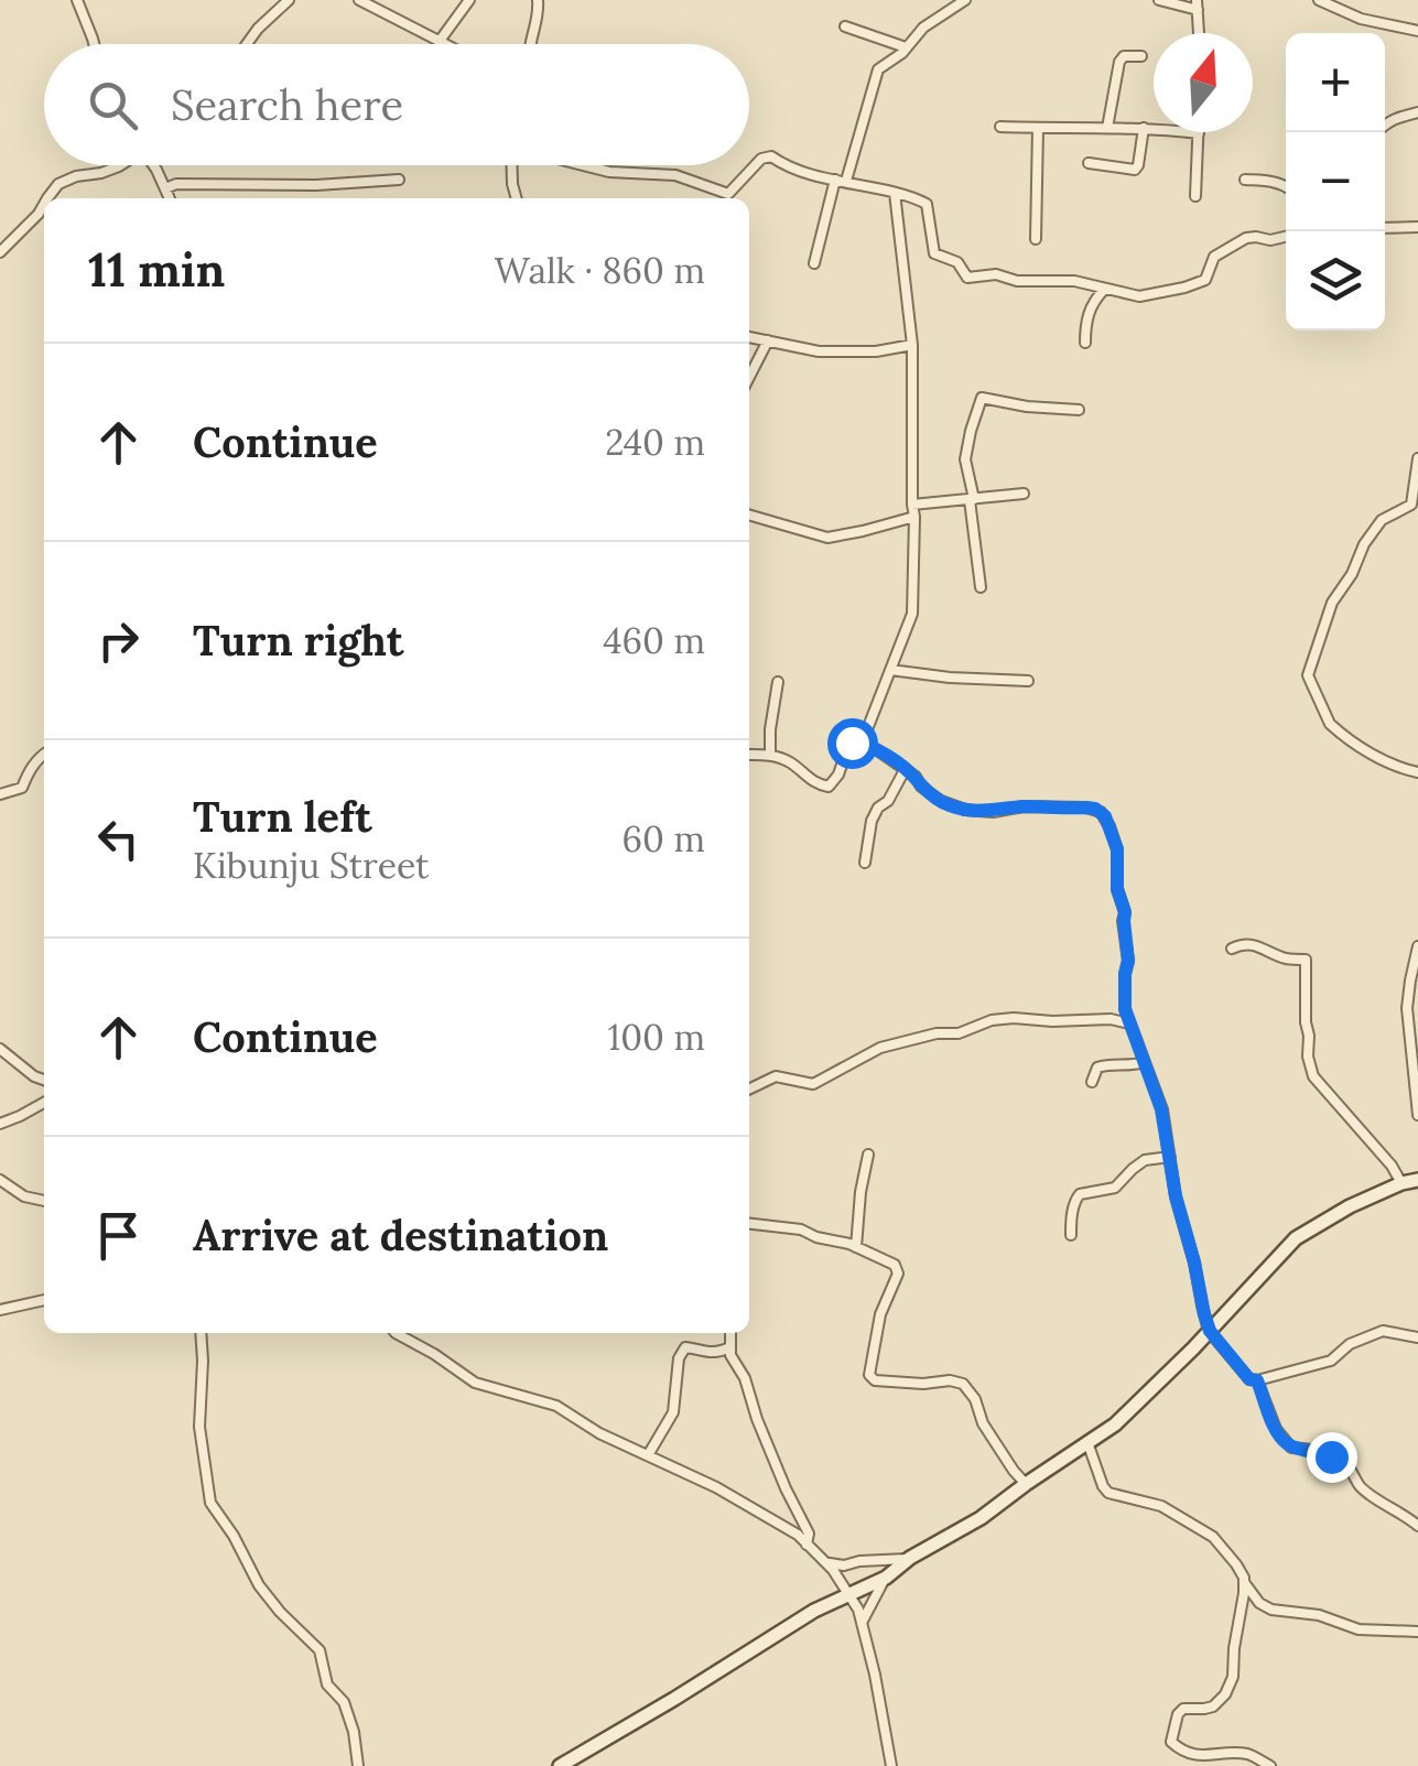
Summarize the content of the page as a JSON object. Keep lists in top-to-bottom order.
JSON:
{
  "north": "top",
  "page": {
    "map_buttons": ["+", "−"],
    "search": "Search here",
    "heading": ["11 min", "Walk · 860 m"],
    "list": [
      ["Continue", "240 m"],
      ["Turn right", "460 m"],
      ["Turn left", "Kibunju Street", "60 m"],
      ["Continue", "100 m"],
      "Arrive at destination"
    ]
  }
}
